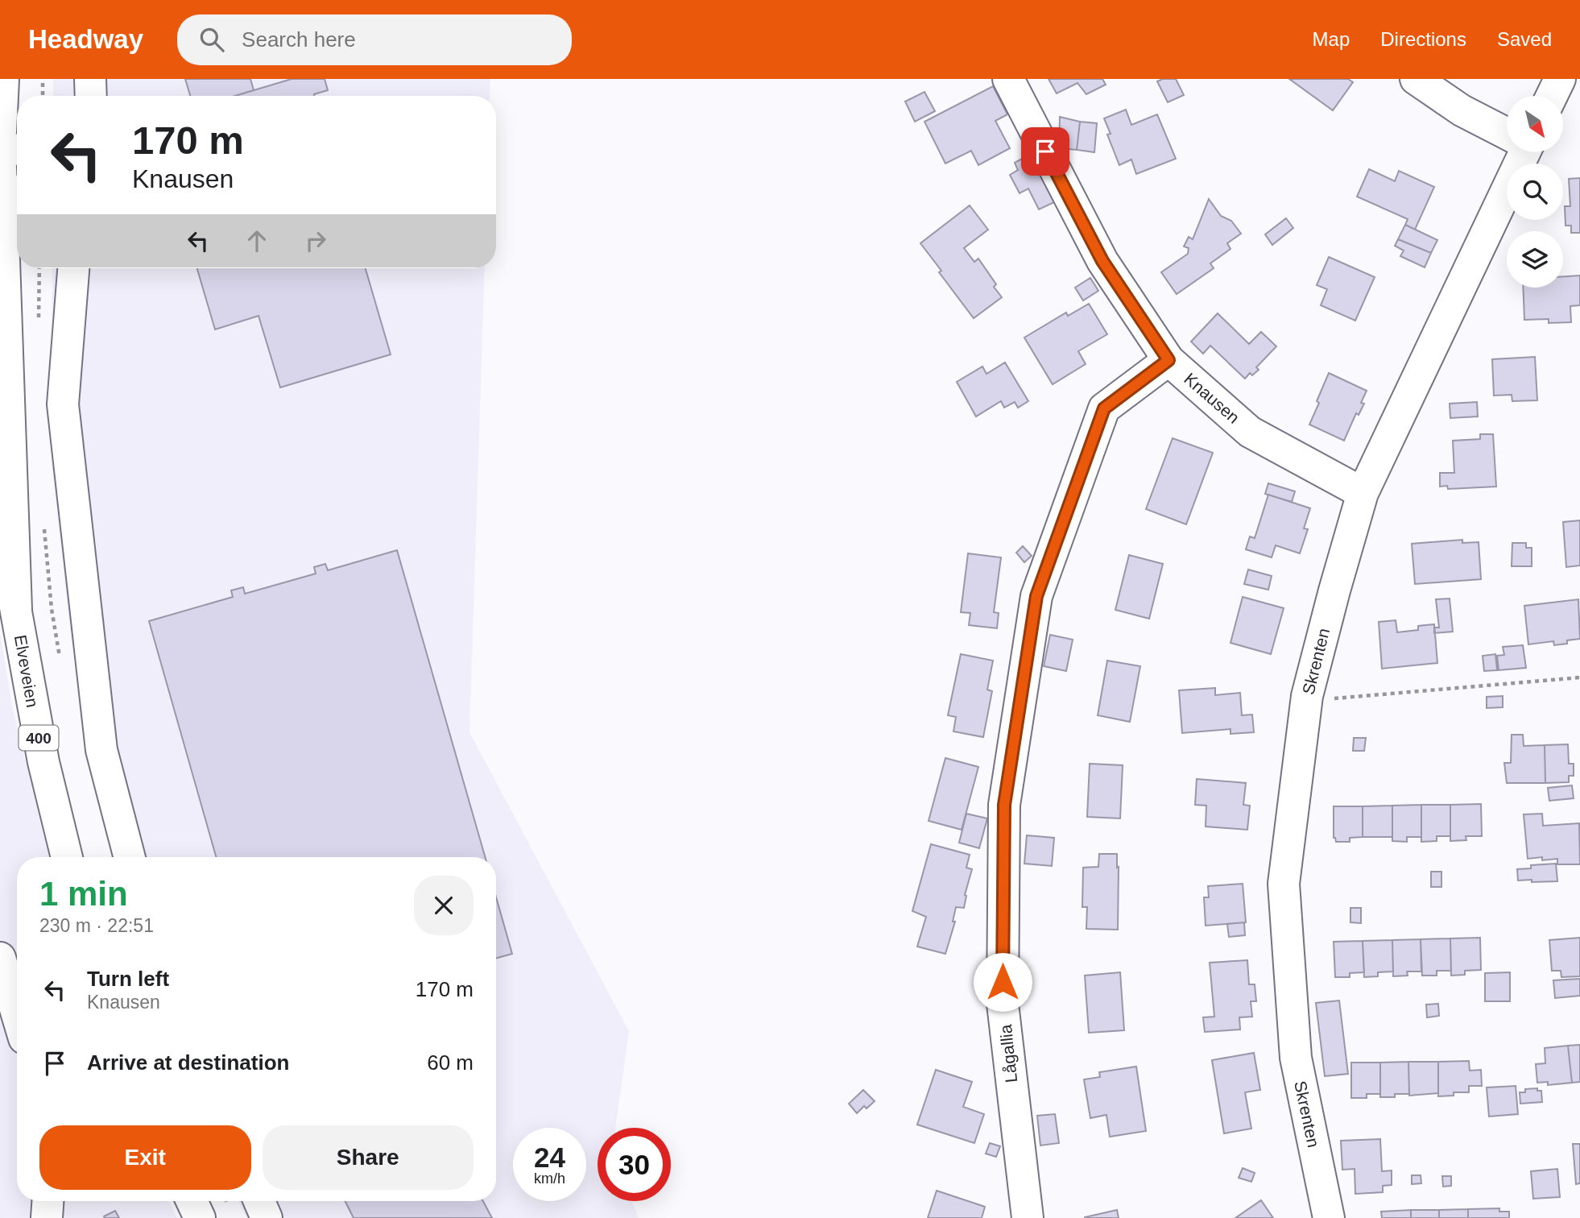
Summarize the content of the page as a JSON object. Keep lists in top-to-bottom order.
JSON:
{
  "streets": {
    "main road": [
      "Knausen",
      "Skrenten",
      "Elveveien",
      "400",
      "Lågallia"
    ]
  },
  "crossings": [
    ["Knausen", "Skrenten"],
    ["Knausen", "Lågallia"]
  ],
  "north": "bottom right",
  "page": {
    "header": "Headway",
    "search": "Search here",
    "nav": ["Map", "Directions", "Saved"],
    "turn": ["170 m", "Knausen"],
    "heading": ["1 min", "230 m · 22:51"],
    "list": [
      {
        "name": "Turn left",
        "note": "Knausen",
        "value": "170 m"
      },
      {
        "name": "Arrive at destination",
        "value": "60 m"
      }
    ],
    "buttons": ["Exit", "Share"],
    "speed": "24 km/h",
    "limit": "30"
  }
}
